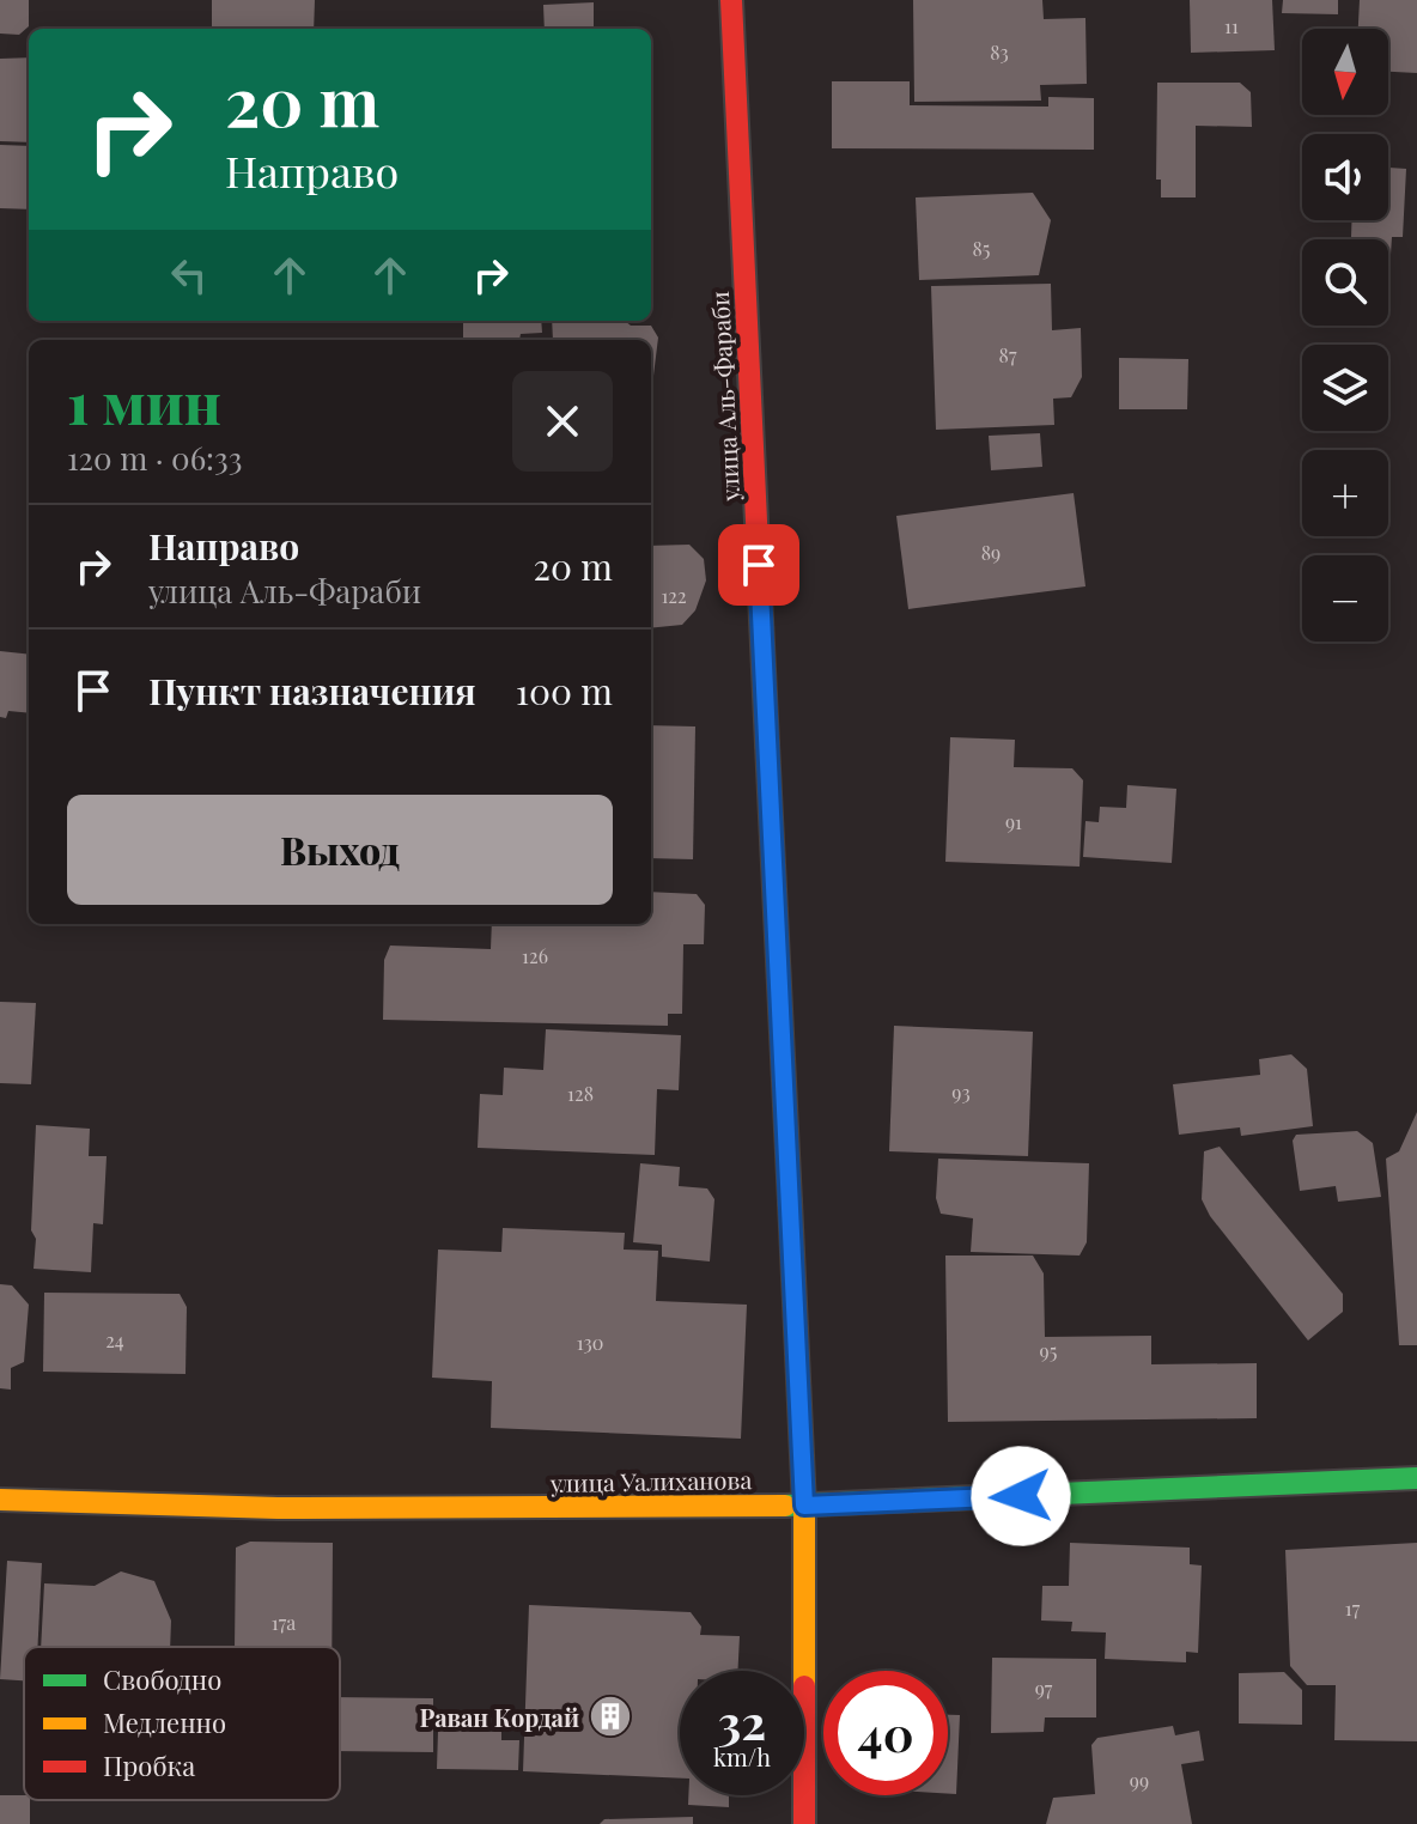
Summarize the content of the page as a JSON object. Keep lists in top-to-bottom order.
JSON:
{
  "streets": {
    "street": ["улица Аль-Фараби", "улица Уалиханова"]
  },
  "crossings": [
    ["улица Аль-Фараби", "улица Уалиханова"]
  ],
  "places": {
    "building": ["Раван Кордай"]
  },
  "house_numbers": [
    "11",
    "83",
    "85",
    "87",
    "89",
    "122",
    "91",
    "126",
    "93",
    "128",
    "24",
    "130",
    "95",
    "17",
    "17а",
    "97",
    "99"
  ],
  "legend": ["Свободно", "Медленно", "Пробка"],
  "north": "bottom",
  "page": {
    "map_buttons": ["+", "−"],
    "turn": ["20 m", "Направо"],
    "heading": ["1 мин", "120 m · 06:33"],
    "list": [
      {
        "name": "Направо",
        "note": "улица Аль-Фараби",
        "value": "20 m"
      },
      {
        "name": "Пункт назначения",
        "value": "100 m"
      }
    ],
    "buttons": "Выход",
    "speed": "32 km/h",
    "limit": "40"
  }
}
